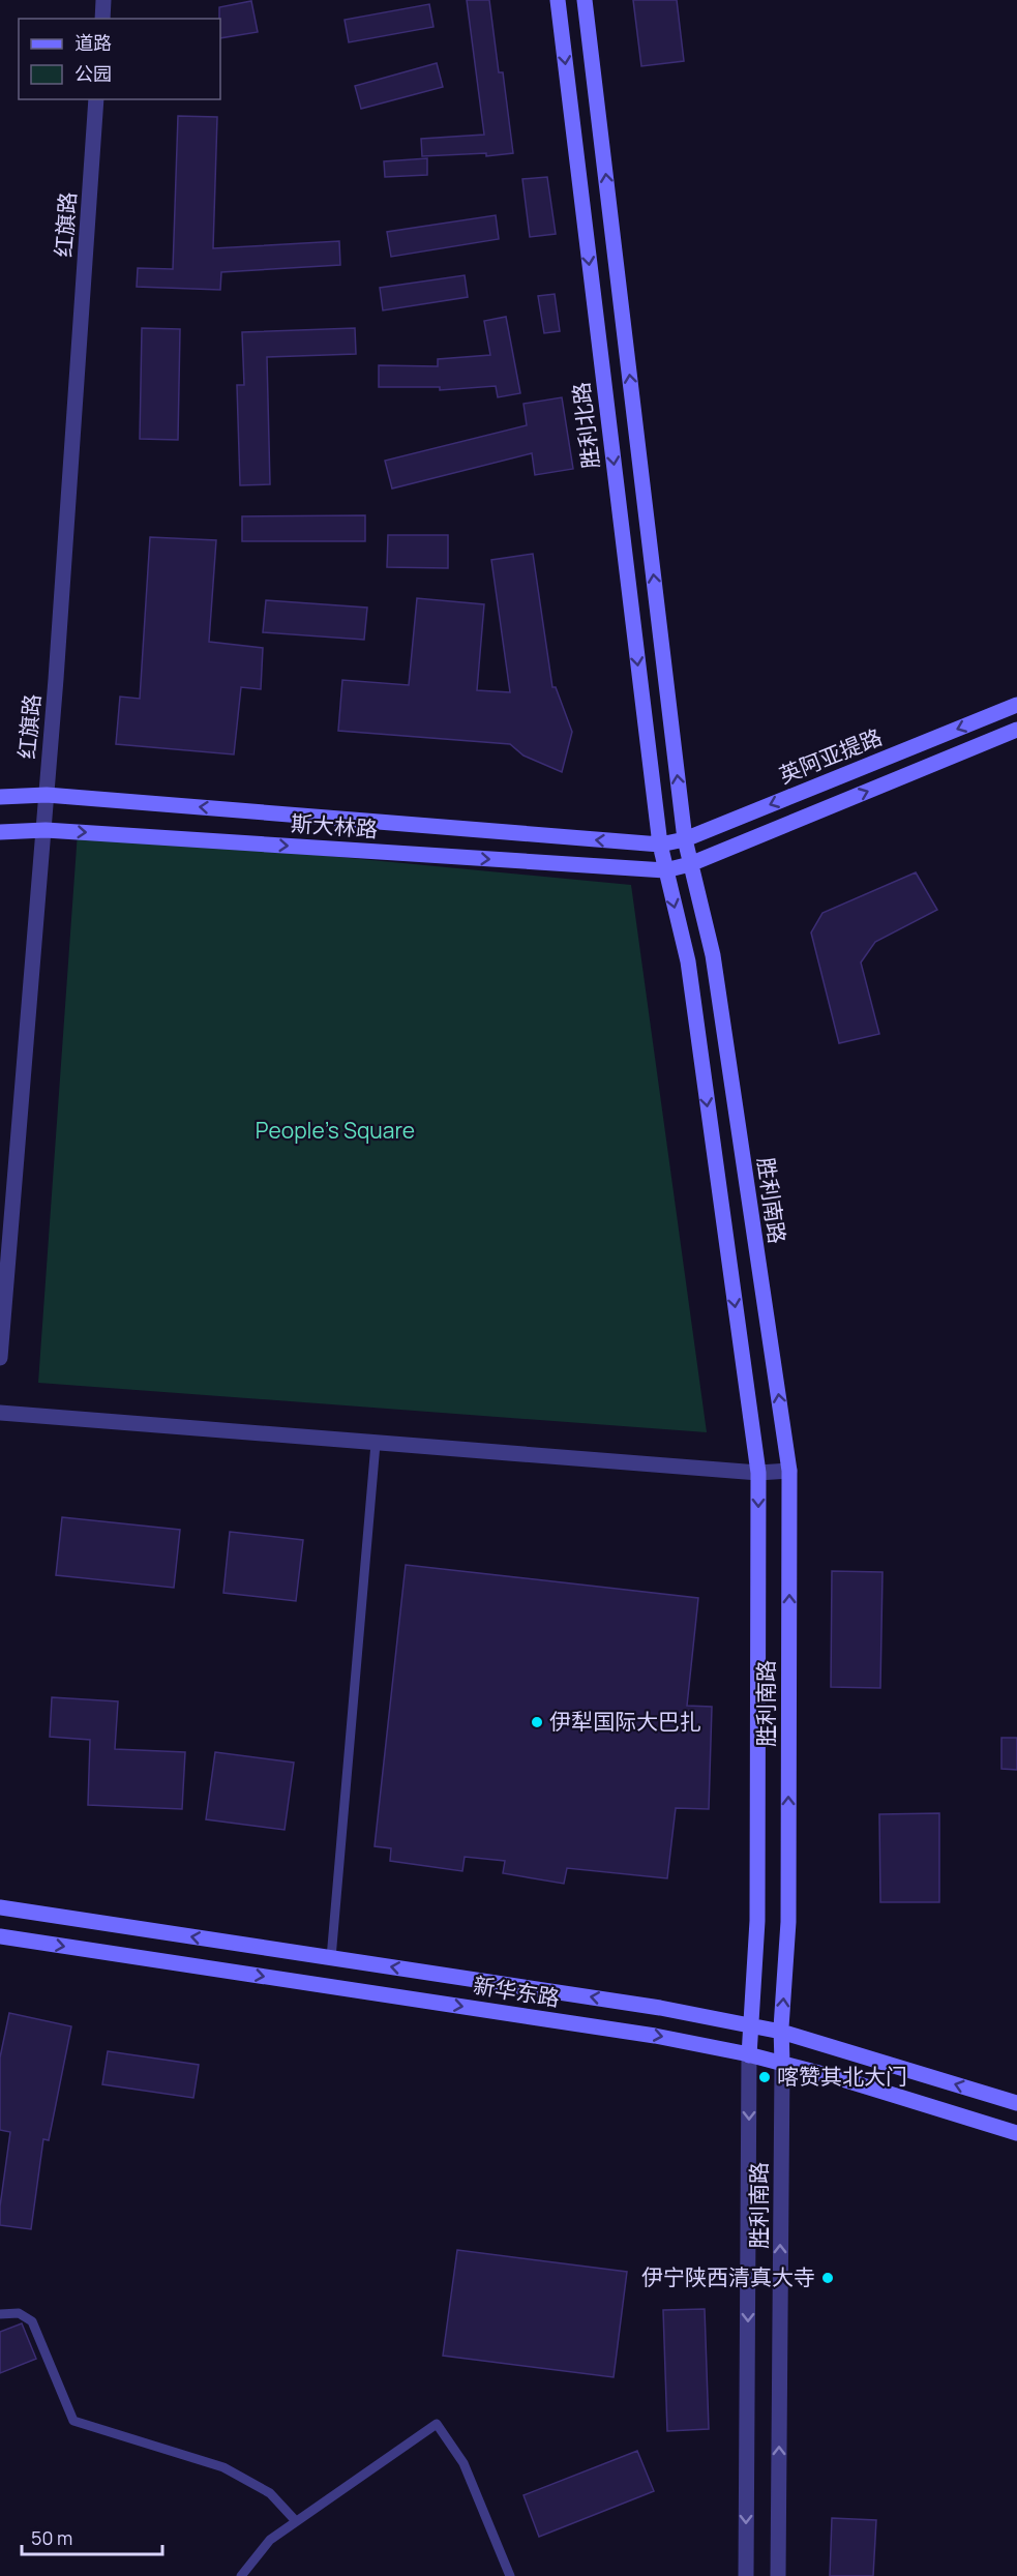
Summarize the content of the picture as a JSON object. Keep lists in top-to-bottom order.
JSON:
{
  "streets": {
    "main road": [
      "胜利北路",
      "英阿亚提路",
      "斯大林路",
      "胜利南路",
      "新华东路"
    ],
    "street": ["红旗路"]
  },
  "crossings": [
    ["红旗路", "斯大林路"],
    ["胜利北路", "英阿亚提路"],
    ["胜利北路", "斯大林路"],
    ["胜利北路", "胜利南路"],
    ["英阿亚提路", "斯大林路"],
    ["英阿亚提路", "胜利南路"],
    ["斯大林路", "胜利南路"],
    ["胜利南路", "新华东路"]
  ],
  "parks": ["People's Square"],
  "places": ["伊犁国际大巴扎", "喀赞其北大门", "伊宁陕西清真大寺"],
  "legend": ["道路", "公园"],
  "scale_bar": "50 m"
}
